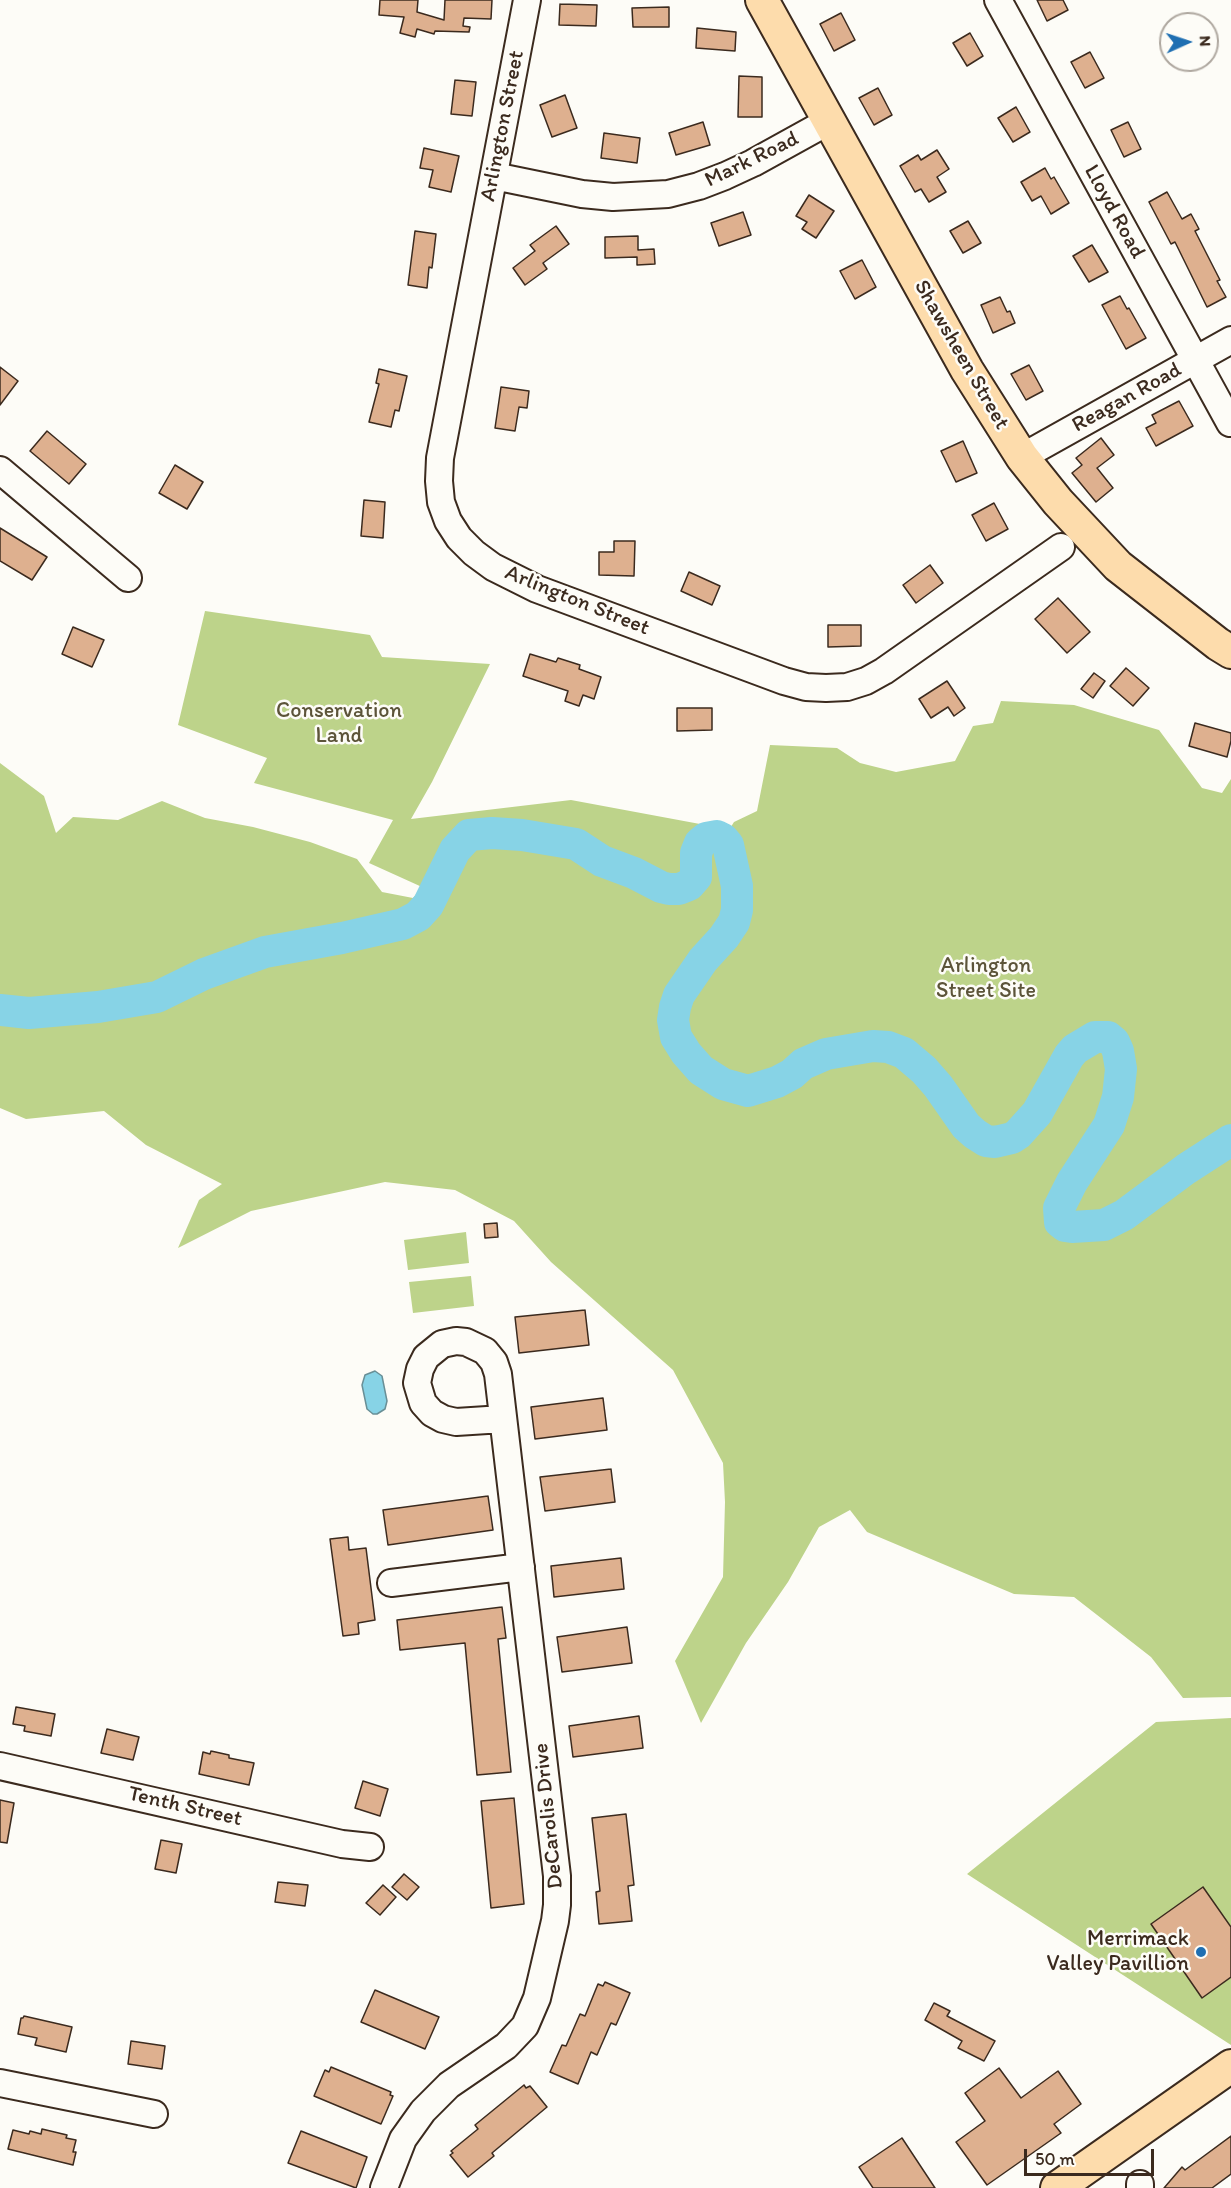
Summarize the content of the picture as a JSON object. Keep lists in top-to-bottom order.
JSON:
{
  "streets": {
    "main road": ["Shawsheen Street"],
    "street": [
      "Arlington Street",
      "Mark Road",
      "Lloyd Road",
      "Reagan Road",
      "Tenth Street",
      "DeCarolis Drive"
    ]
  },
  "crossings": [
    ["Arlington Street", "Mark Road"],
    ["Mark Road", "Shawsheen Street"],
    ["Lloyd Road", "Reagan Road"],
    ["Shawsheen Street", "Reagan Road"]
  ],
  "parks": ["Conservation Land", "Arlington Street Site"],
  "places": ["Merrimack Valley Pavillion"],
  "scale_bar": "50 m",
  "north": "right"
}
